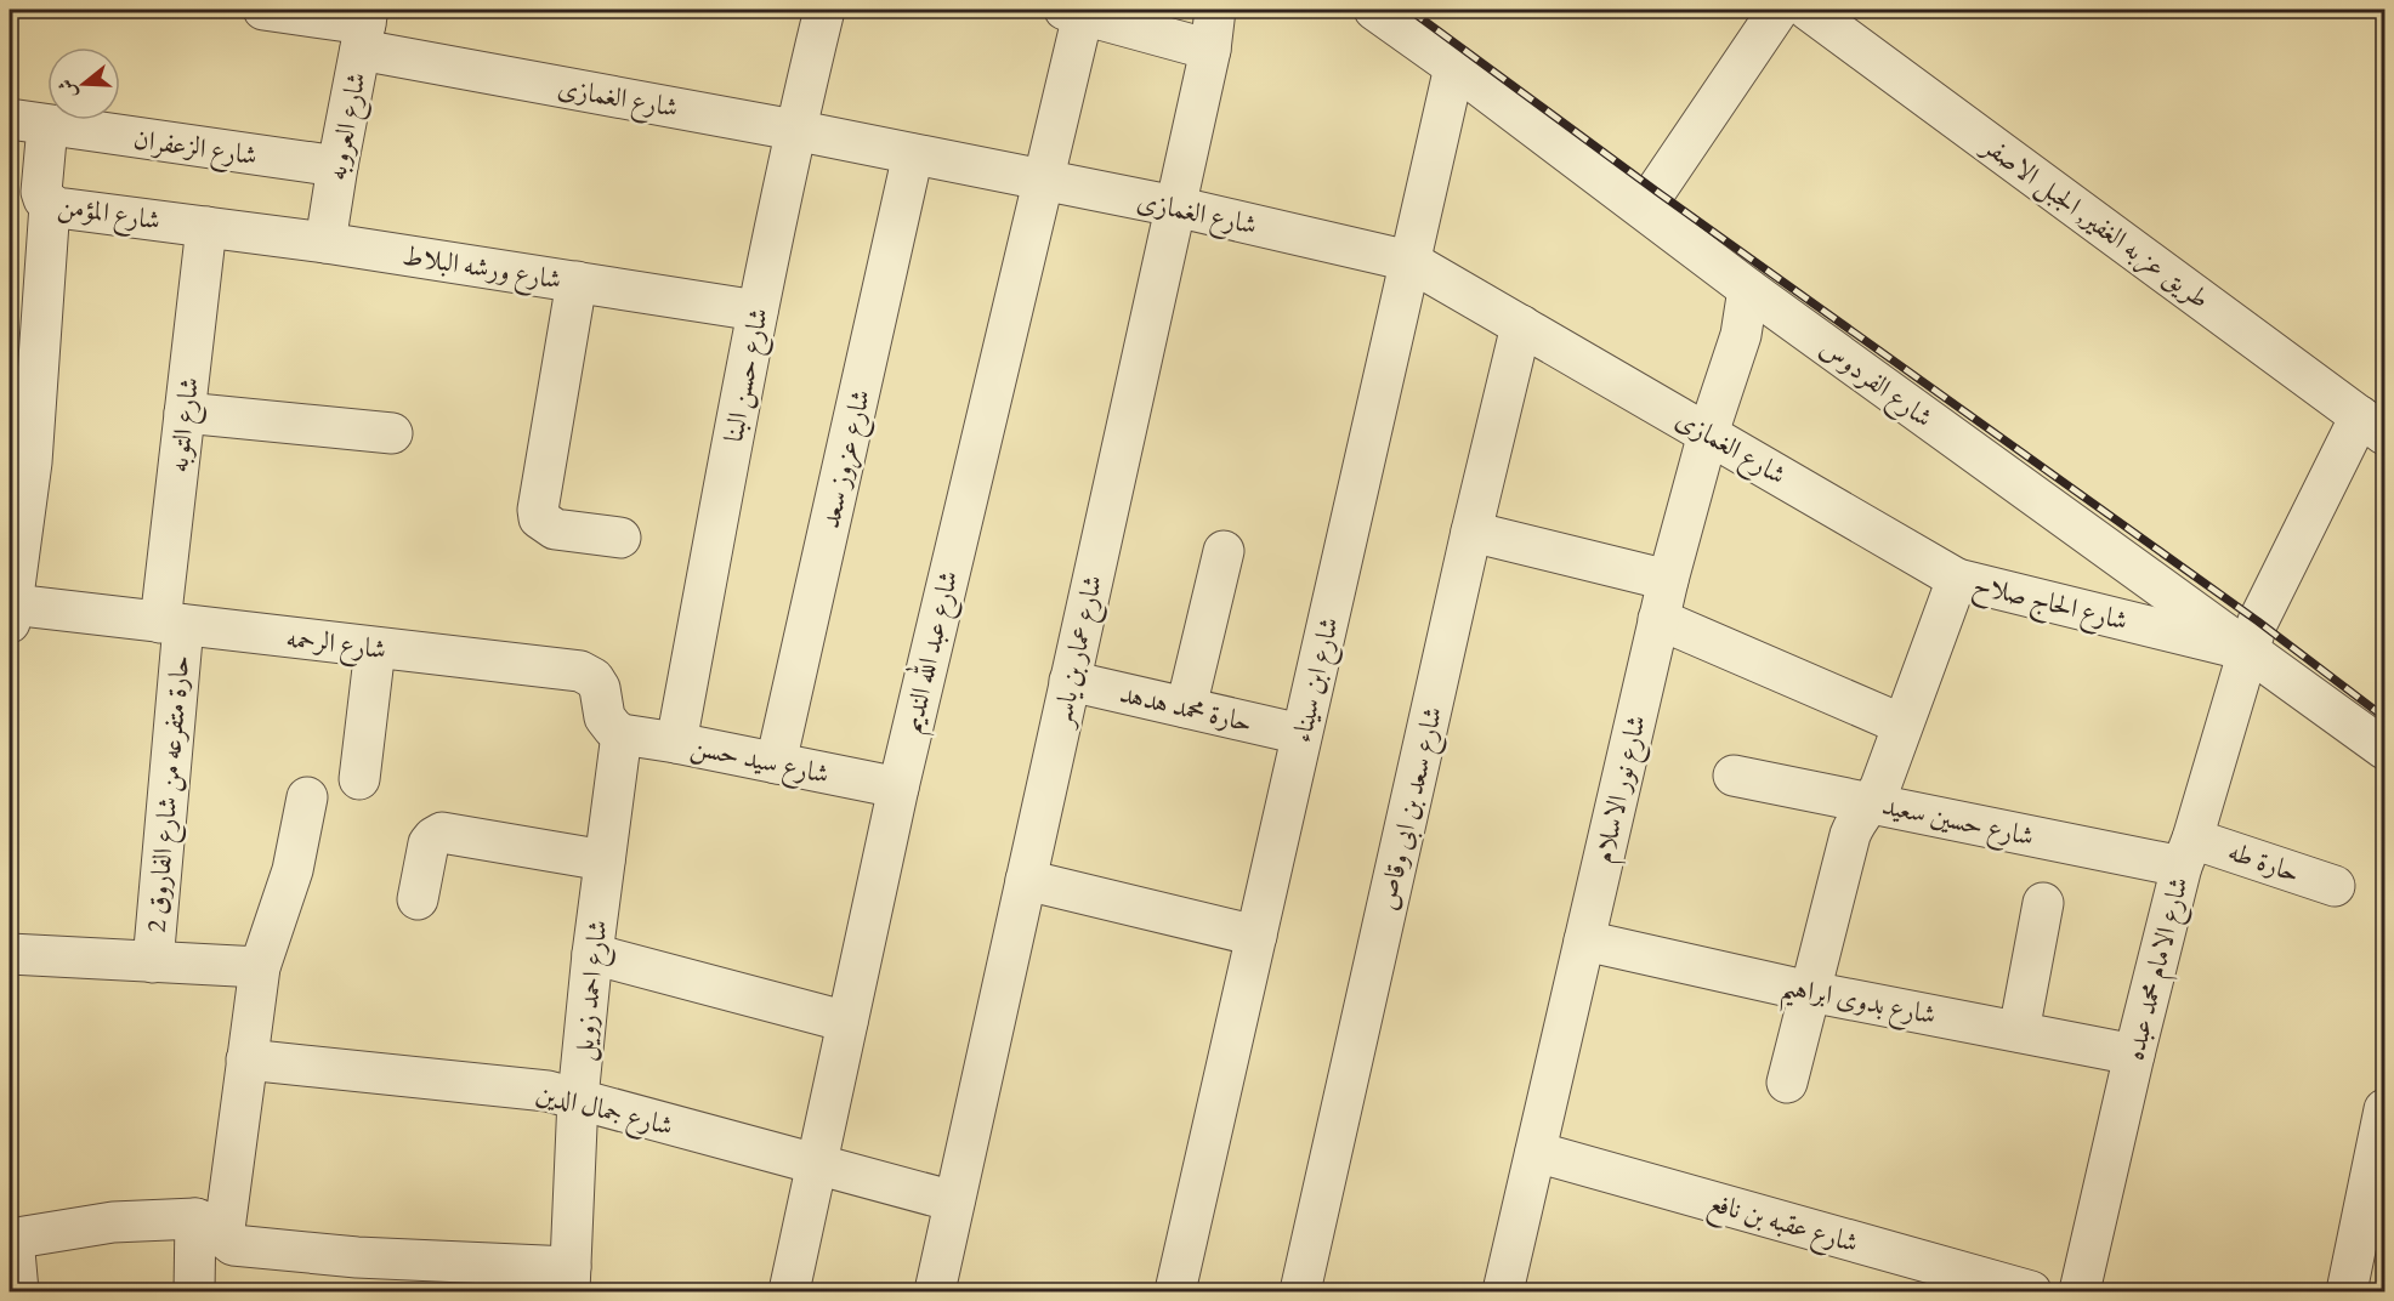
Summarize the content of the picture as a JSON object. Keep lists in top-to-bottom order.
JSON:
{
  "streets": {
    "street": [
      "شارع الغمازى",
      "شارع العروبه",
      "شارع الزعفران",
      "شارع المؤمن",
      "طريق عزبه الغفير, الجبل الاصفر",
      "شارع ورشه البلاط",
      "شارع حسن البنا",
      "شارع الفردوس",
      "شارع التوبه",
      "شارع عزوز سعد",
      "شارع الحاج صلاح",
      "شارع الرحمه",
      "شارع عمار بن ياسر",
      "شارع عبد الله النديم",
      "شارع ابن سيناء",
      "حارة محمد هدهد",
      "شارع سيد حسن",
      "شارع نور الاسلام",
      "حارة متفرعه من شارع الفاروق 2",
      "شارع سعد بن ابى وقاص",
      "شارع حسين سعيد",
      "حارة طه",
      "شارع الامام محمد عبده",
      "شارع احمد زويل",
      "شارع بدوى ابراهيم",
      "شارع جمال الدين",
      "شارع عقبه بن نافع"
    ]
  },
  "crossings": [
    ["شارع الغمازى", "شارع العروبه"],
    ["شارع الغمازى", "شارع حسن البنا"],
    ["شارع الغمازى", "شارع عزوز سعد"],
    ["شارع الغمازى", "شارع الحاج صلاح"],
    ["شارع الغمازى", "شارع عمار بن ياسر"],
    ["شارع الغمازى", "شارع عبد الله النديم"],
    ["شارع الغمازى", "شارع ابن سيناء"],
    ["شارع الغمازى", "شارع نور الاسلام"],
    ["شارع الغمازى", "شارع سعد بن ابى وقاص"],
    ["شارع العروبه", "شارع الزعفران"],
    ["شارع العروبه", "شارع ورشه البلاط"],
    ["شارع الزعفران", "شارع المؤمن"],
    ["شارع المؤمن", "شارع ورشه البلاط"],
    ["شارع المؤمن", "شارع التوبه"],
    ["طريق عزبه الغفير, الجبل الاصفر", "شارع الامام محمد عبده"],
    ["شارع ورشه البلاط", "شارع حسن البنا"],
    ["شارع ورشه البلاط", "شارع التوبه"],
    ["شارع حسن البنا", "شارع سيد حسن"],
    ["شارع الفردوس", "شارع الحاج صلاح"],
    ["شارع الفردوس", "شارع ابن سيناء"],
    ["شارع الفردوس", "شارع نور الاسلام"],
    ["شارع الفردوس", "شارع الامام محمد عبده"],
    ["شارع التوبه", "شارع الرحمه"],
    ["شارع التوبه", "حارة متفرعه من شارع الفاروق 2"],
    ["شارع عزوز سعد", "شارع سيد حسن"],
    ["شارع الحاج صلاح", "شارع حسين سعيد"],
    ["شارع الحاج صلاح", "شارع الامام محمد عبده"],
    ["شارع الحاج صلاح", "شارع بدوى ابراهيم"],
    ["شارع الرحمه", "شارع سيد حسن"],
    ["شارع الرحمه", "حارة متفرعه من شارع الفاروق 2"],
    ["شارع الرحمه", "شارع احمد زويل"],
    ["شارع عمار بن ياسر", "حارة محمد هدهد"],
    ["شارع عمار بن ياسر", "شارع جمال الدين"],
    ["شارع عبد الله النديم", "شارع سيد حسن"],
    ["شارع عبد الله النديم", "شارع جمال الدين"],
    ["شارع ابن سيناء", "حارة محمد هدهد"],
    ["شارع سيد حسن", "شارع احمد زويل"],
    ["شارع نور الاسلام", "شارع بدوى ابراهيم"],
    ["شارع نور الاسلام", "شارع عقبه بن نافع"],
    ["شارع حسين سعيد", "حارة طه"],
    ["شارع حسين سعيد", "شارع الامام محمد عبده"],
    ["حارة طه", "شارع الامام محمد عبده"],
    ["شارع الامام محمد عبده", "شارع بدوى ابراهيم"],
    ["شارع احمد زويل", "شارع جمال الدين"]
  ],
  "north": "left"
}
